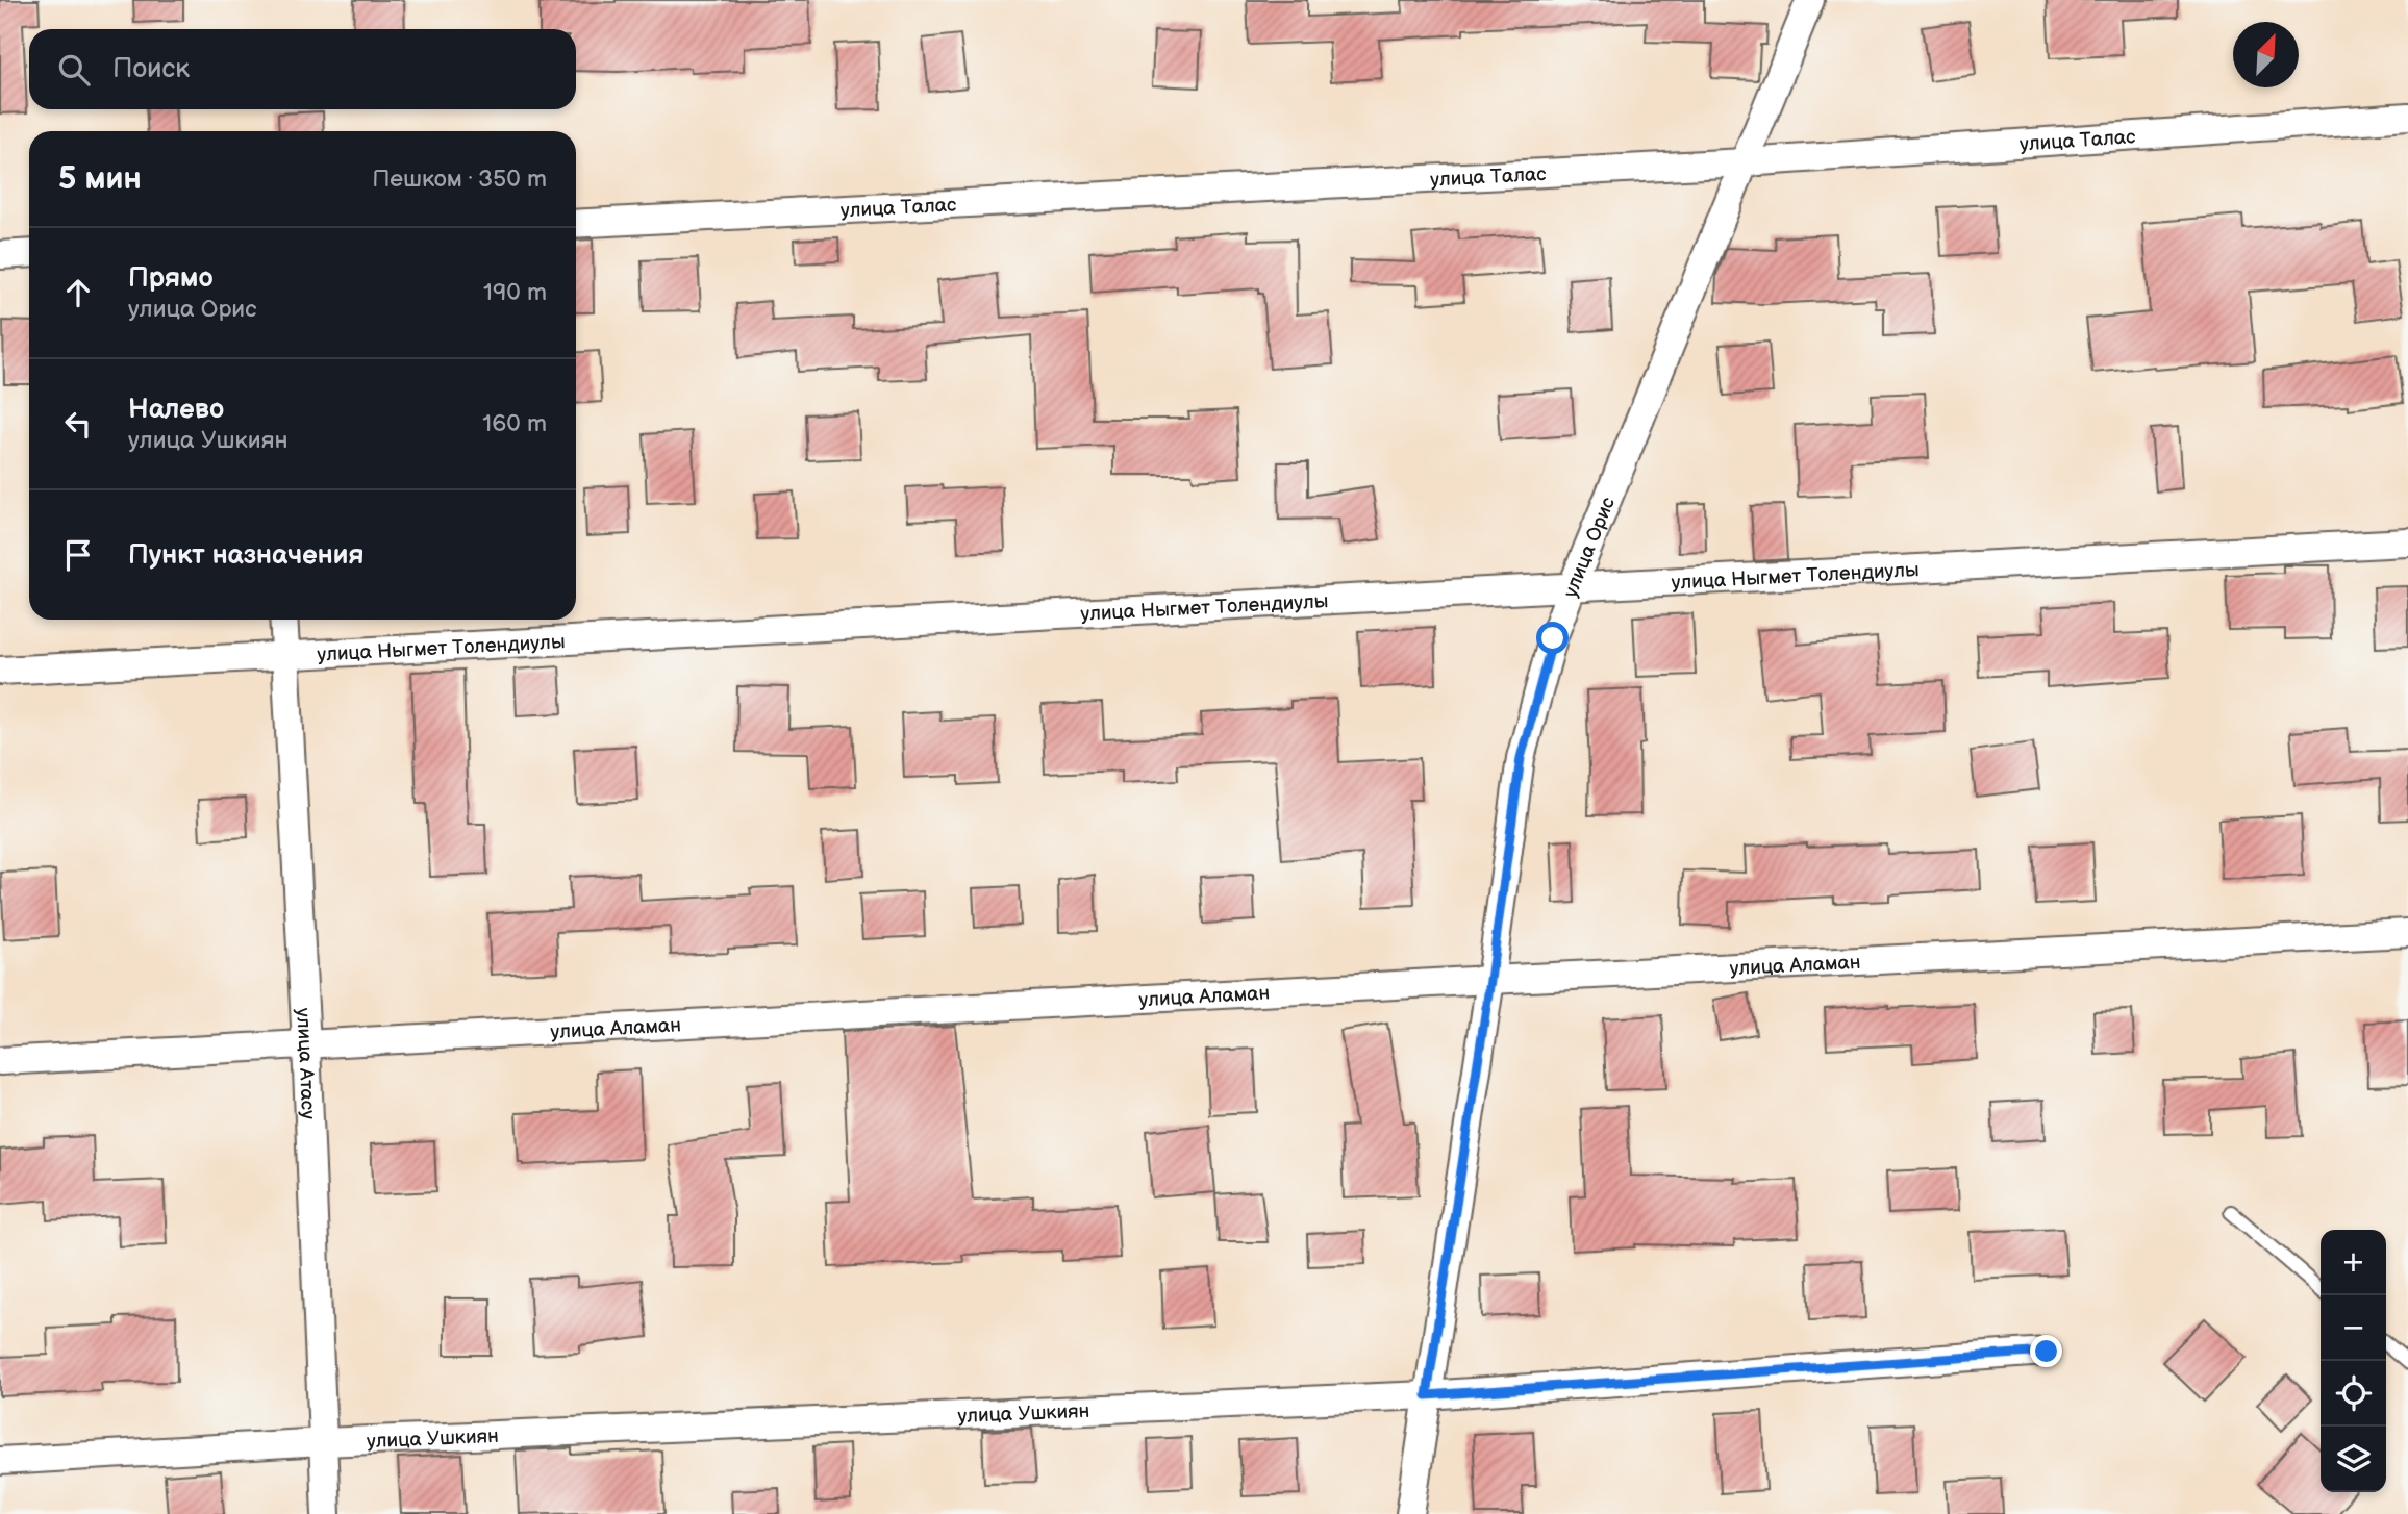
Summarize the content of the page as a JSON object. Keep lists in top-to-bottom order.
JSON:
{
  "streets": {
    "street": [
      "улица Талас",
      "улица Орис",
      "улица Ныгмет Толендиулы",
      "улица Аламан",
      "улица Атасу",
      "улица Ушкиян"
    ]
  },
  "crossings": [
    ["улица Талас", "улица Орис"],
    ["улица Орис", "улица Ныгмет Толендиулы"],
    ["улица Орис", "улица Аламан"],
    ["улица Орис", "улица Ушкиян"],
    ["улица Ныгмет Толендиулы", "улица Атасу"],
    ["улица Аламан", "улица Атасу"],
    ["улица Атасу", "улица Ушкиян"]
  ],
  "north": "top right",
  "page": {
    "search": "Поиск",
    "heading": ["5 мин", "Пешком · 350 m"],
    "list": [
      ["Прямо", "улица Орис", "190 m"],
      ["Налево", "улица Ушкиян", "160 m"],
      "Пункт назначения"
    ],
    "map_buttons": ["+", "−"]
  }
}
